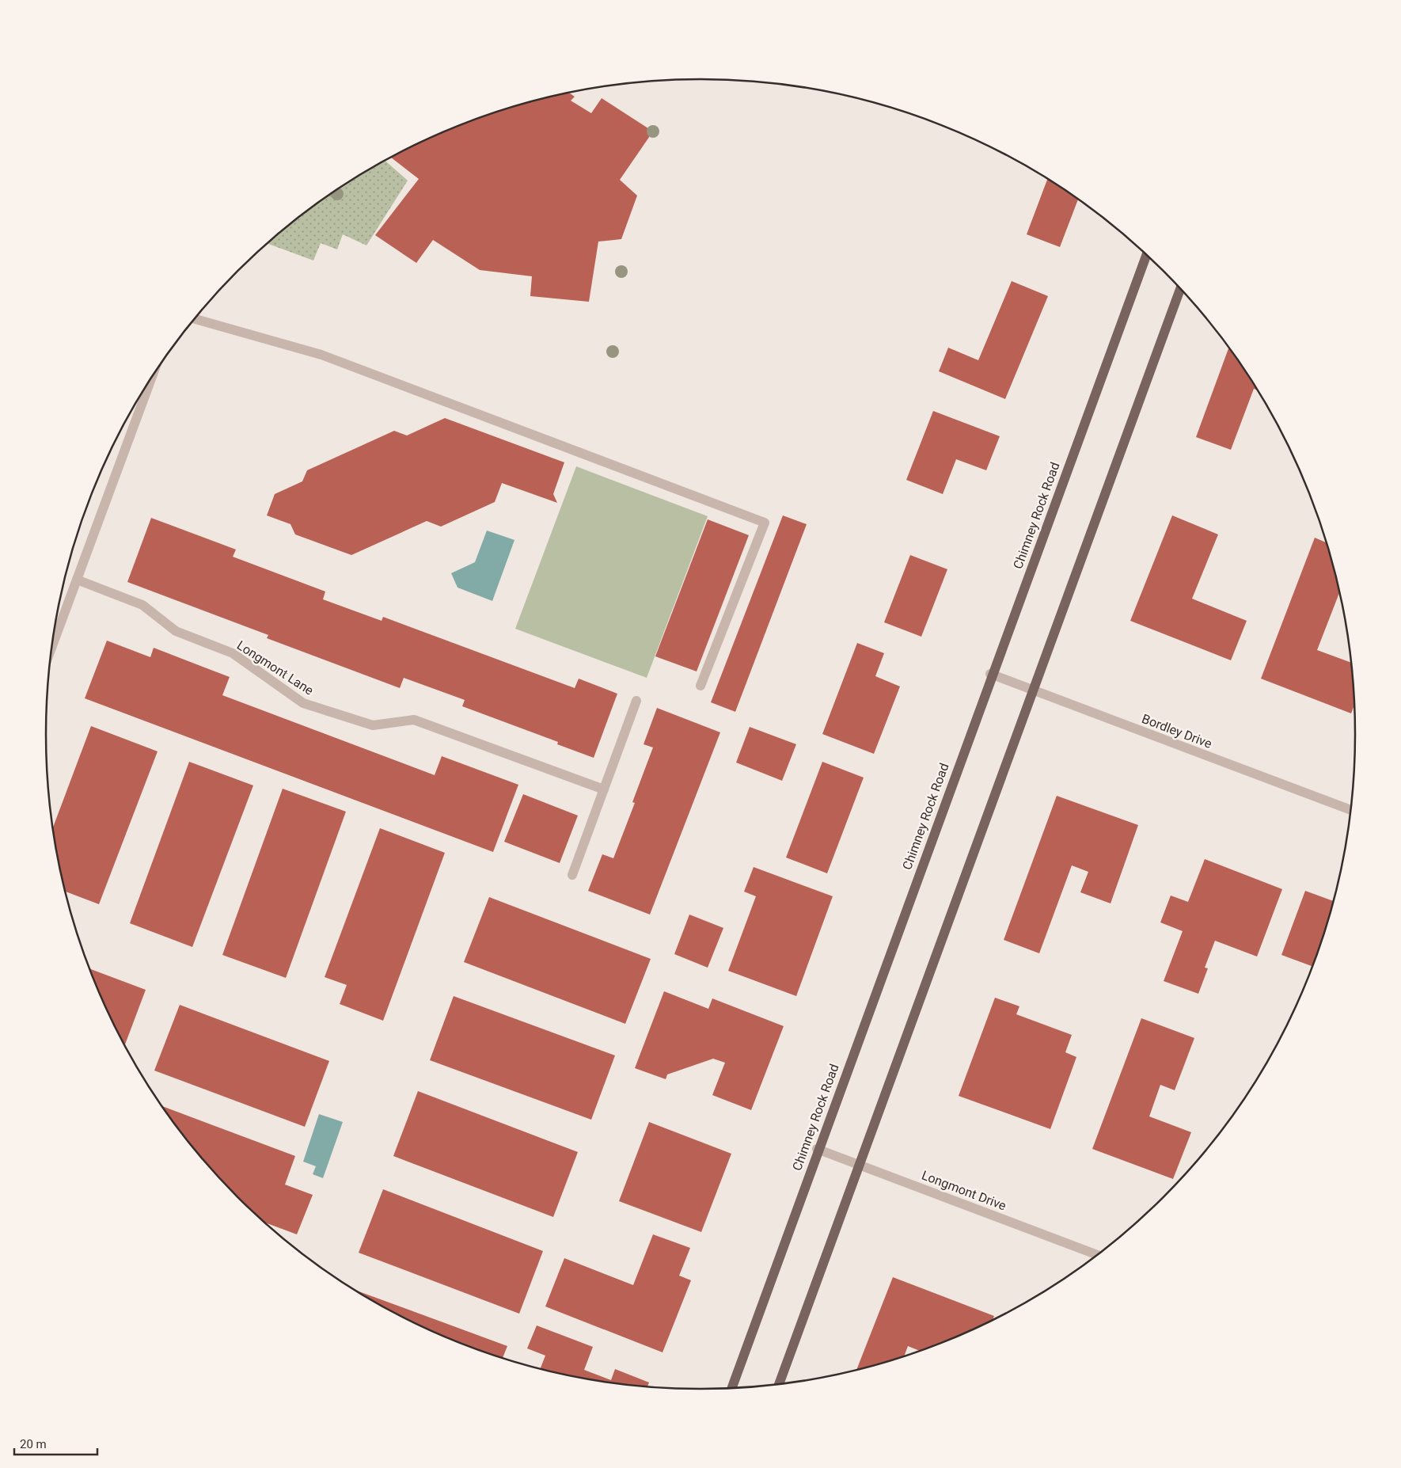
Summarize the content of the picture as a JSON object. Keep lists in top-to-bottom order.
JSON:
{
  "streets": {
    "main road": ["Chimney Rock Road"],
    "street": ["Longmont Lane", "Bordley Drive", "Longmont Drive"]
  },
  "crossings": [
    ["Chimney Rock Road", "Bordley Drive"],
    ["Chimney Rock Road", "Longmont Drive"]
  ],
  "scale_bar": "20 m"
}
